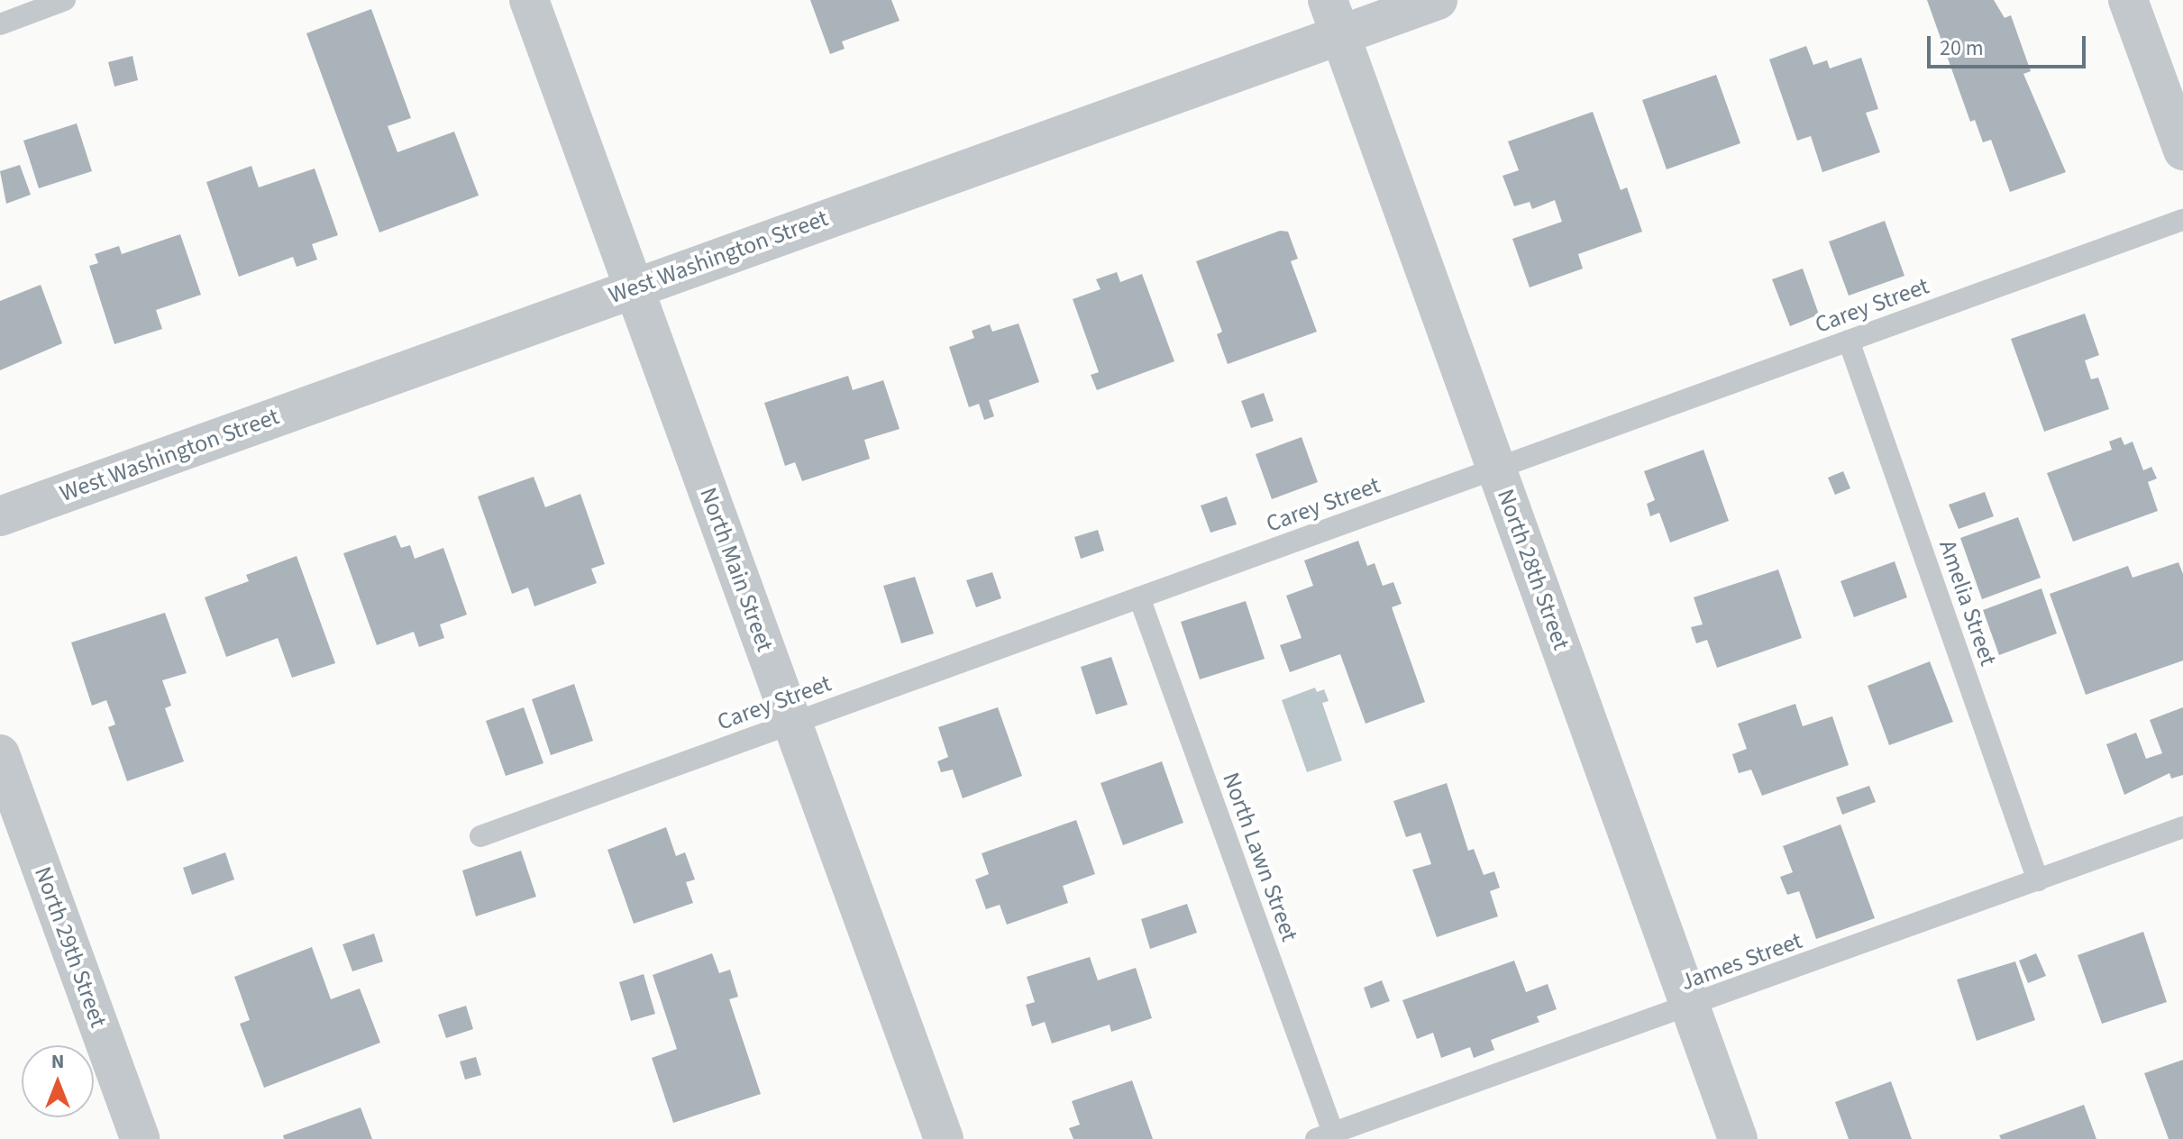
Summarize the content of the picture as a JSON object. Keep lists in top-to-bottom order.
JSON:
{
  "streets": {
    "street": [
      "West Washington Street",
      "North Main Street",
      "North 28th Street",
      "North 29th Street"
    ],
    "lane": [
      "Carey Street",
      "Amelia Street",
      "North Lawn Street",
      "James Street"
    ]
  },
  "crossings": [
    ["West Washington Street", "North Main Street"],
    ["West Washington Street", "North 28th Street"],
    ["Carey Street", "North Main Street"],
    ["Carey Street", "North 28th Street"],
    ["Carey Street", "Amelia Street"],
    ["Carey Street", "North Lawn Street"],
    ["North 28th Street", "James Street"],
    ["Amelia Street", "James Street"],
    ["North Lawn Street", "James Street"]
  ],
  "scale_bar": "20 m",
  "north": "top"
}
